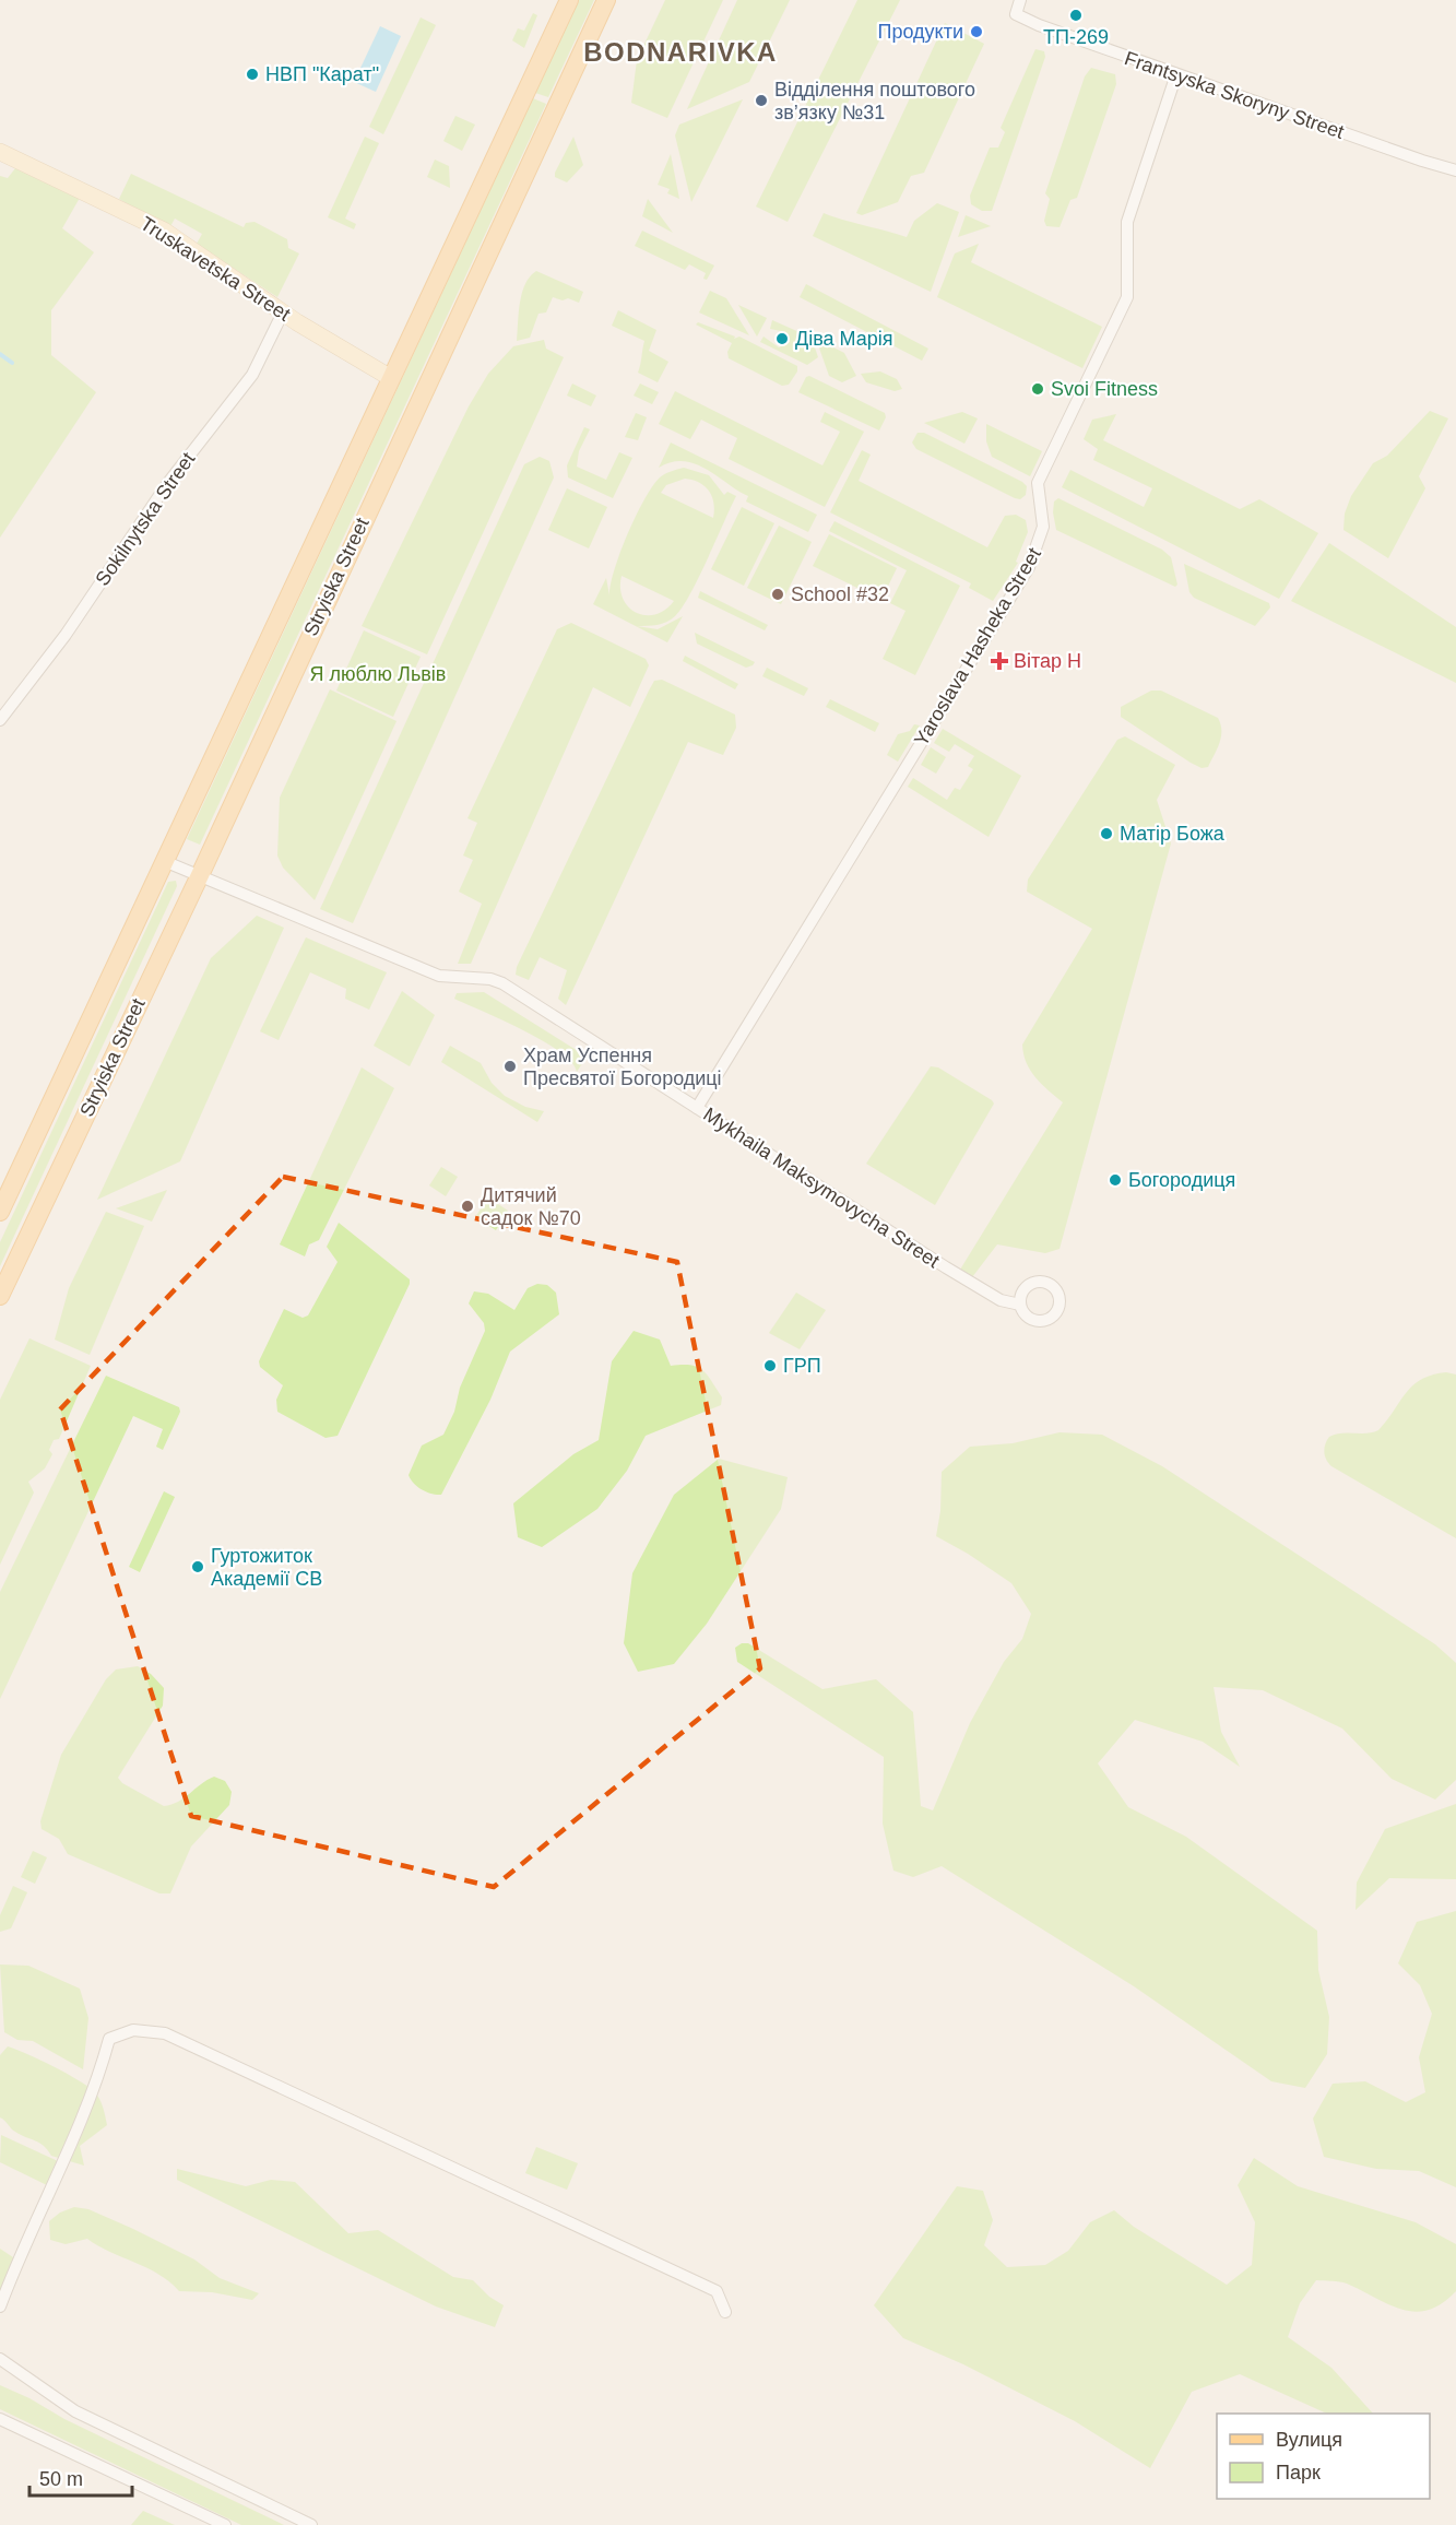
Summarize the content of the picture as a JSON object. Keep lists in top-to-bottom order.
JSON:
{
  "streets": {
    "main road": ["Stryiska Street"],
    "street": [
      "Frantsyska Skoryny Street",
      "Truskavetska Street",
      "Sokilnytska Street",
      "Yaroslava Hasheka Street",
      "Mykhaila Maksymovycha Street"
    ]
  },
  "crossings": [
    ["Frantsyska Skoryny Street", "Yaroslava Hasheka Street"],
    ["Truskavetska Street", "Sokilnytska Street"],
    ["Truskavetska Street", "Stryiska Street"],
    ["Stryiska Street", "Mykhaila Maksymovycha Street"],
    ["Yaroslava Hasheka Street", "Mykhaila Maksymovycha Street"]
  ],
  "districts": ["BODNARIVKA"],
  "parks": ["Я люблю Львів"],
  "places": {
    "other": [
      "ТП-269",
      "Продукти",
      "НВП \"Карат\"",
      "Відділення поштового зв’язку №31",
      "Діва Марія",
      "Svoi Fitness",
      "School #32",
      "Матір Божа",
      "Храм Успення Пресвятої Богородиці",
      "Богородиця",
      "Дитячий садок №70",
      "ГРП",
      "Гуртожиток Академії СВ"
    ],
    "health": ["Вітар Н"]
  },
  "legend": ["Вулиця", "Парк"],
  "scale_bar": "50 m"
}
